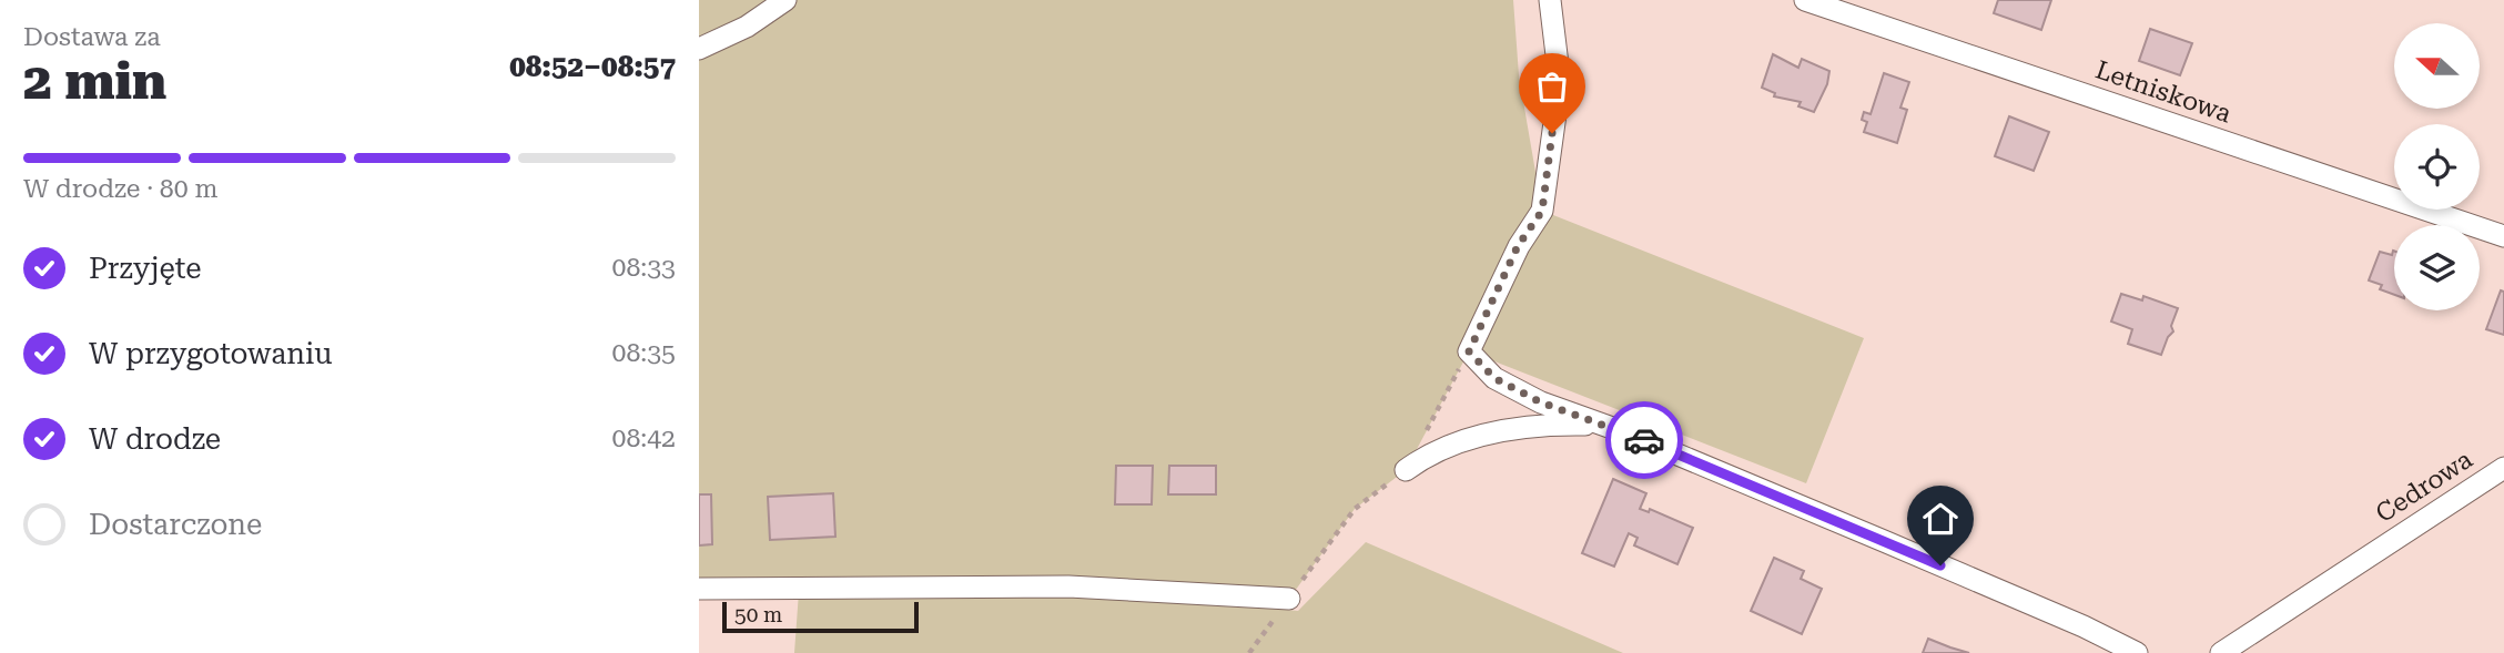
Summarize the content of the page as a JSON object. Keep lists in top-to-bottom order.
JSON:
{
  "streets": {
    "street": ["Letniskowa", "Cedrowa"]
  },
  "scale_bar": "50 m",
  "north": "left",
  "page": {
    "heading": ["2 min", "Dostawa za", "08:52–08:57"],
    "bar": "W drodze · 80 m",
    "list": [
      ["Przyjęte", "08:33"],
      ["W przygotowaniu", "08:35"],
      ["W drodze", "08:42"],
      "Dostarczone"
    ],
    "scale": "50 m"
  }
}
